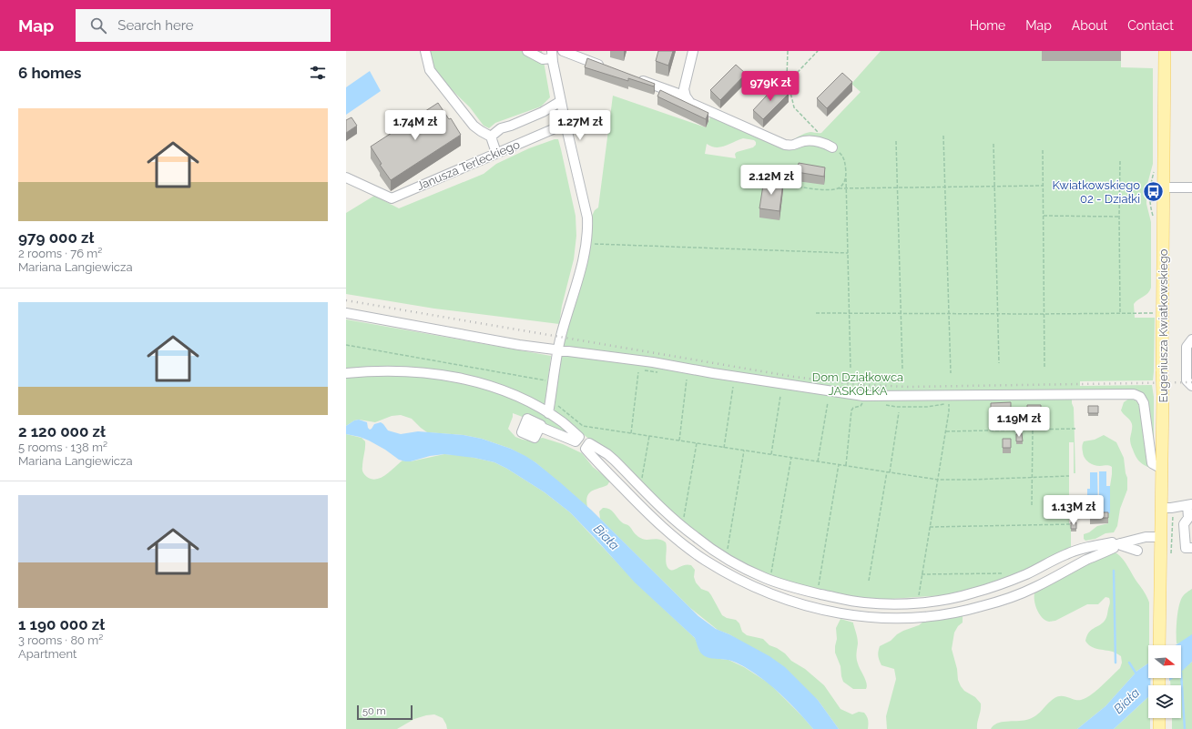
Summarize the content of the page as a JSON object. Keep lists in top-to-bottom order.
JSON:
{
  "streets": {
    "main road": ["Eugeniusza Kwiatkowskiego"],
    "street": ["Janusza Terleckiego"]
  },
  "water": ["Biała"],
  "parks": ["Dom Działkowca JASKÓŁKA"],
  "places": {
    "bus stop": ["Kwiatkowskiego 02 - Działki"]
  },
  "scale_bar": "50 m",
  "north": "right",
  "page": {
    "header": "Map",
    "search": "Search here",
    "nav": [
      "Home",
      "Map",
      "About",
      "Contact"
    ],
    "heading": "6 homes",
    "price": [
      "979K zł",
      "1.74M zł",
      "1.27M zł",
      "2.12M zł",
      "1.19M zł",
      "1.13M zł"
    ],
    "list": [
      {
        "name": "979 000 zł",
        "note": "2 rooms · 76 m² · Mariana Langiewicza"
      },
      {
        "name": "2 120 000 zł",
        "note": "5 rooms · 138 m² · Mariana Langiewicza"
      },
      {
        "name": "1 190 000 zł",
        "note": "3 rooms · 80 m² · Apartment"
      }
    ],
    "scale": "50 m"
  }
}
